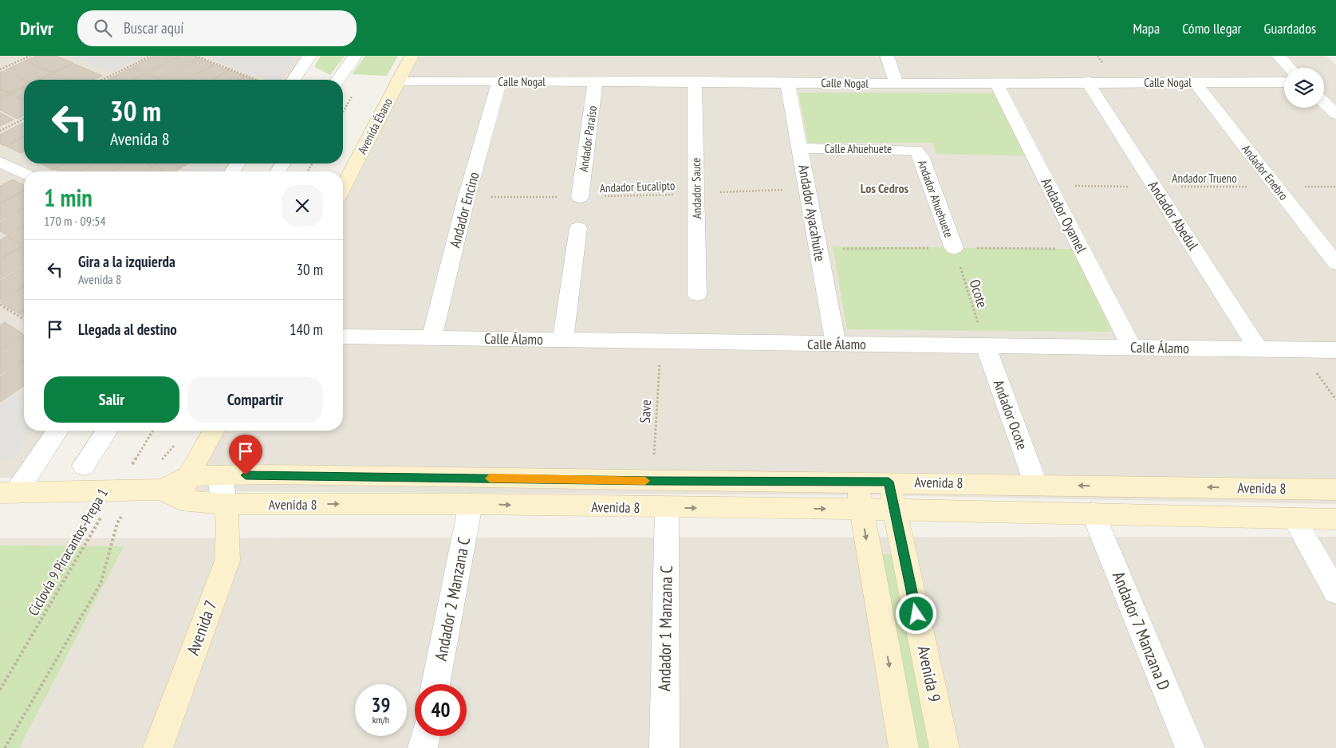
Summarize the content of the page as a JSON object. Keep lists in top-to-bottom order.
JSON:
{
  "streets": {
    "street": [
      "Calle Nogal",
      "Avenida Ébano",
      "Andador Paraíso",
      "Calle Ahuehuete",
      "Andador Enebro",
      "Andador Sauce",
      "Andador Ahuehuete",
      "Andador Encino",
      "Andador Ayacahuite",
      "Andador Oyamel",
      "Andador Abedul",
      "Calle Álamo",
      "Andador Ocote",
      "Avenida 8",
      "Andador 2 Manzana C",
      "Avenida 7",
      "Andador 1 Manzana C",
      "Andador 7 Manzana D",
      "Avenida 9"
    ],
    "path": [
      "Andador Trueno",
      "Andador Eucalipto",
      "Ocote",
      "Save",
      "Ciclovía 9 Piracantos-Prepa 1"
    ]
  },
  "crossings": [
    ["Calle Nogal", "Avenida Ébano"],
    ["Calle Nogal", "Andador Paraíso"],
    ["Calle Nogal", "Andador Enebro"],
    ["Calle Nogal", "Andador Sauce"],
    ["Calle Nogal", "Andador Encino"],
    ["Calle Nogal", "Andador Ayacahuite"],
    ["Calle Nogal", "Andador Oyamel"],
    ["Calle Nogal", "Andador Abedul"],
    ["Andador Paraíso", "Andador Eucalipto"],
    ["Calle Ahuehuete", "Andador Ahuehuete"],
    ["Calle Ahuehuete", "Andador Ayacahuite"],
    ["Andador Enebro", "Andador Trueno"],
    ["Andador Trueno", "Andador Oyamel"],
    ["Andador Trueno", "Andador Abedul"],
    ["Andador Eucalipto", "Andador Sauce"],
    ["Andador Eucalipto", "Andador Encino"],
    ["Andador Eucalipto", "Andador Ayacahuite"],
    ["Andador Ahuehuete", "Ocote"],
    ["Andador Encino", "Calle Álamo"],
    ["Andador Ayacahuite", "Calle Álamo"],
    ["Andador Oyamel", "Calle Álamo"],
    ["Andador Abedul", "Calle Álamo"],
    ["Ocote", "Calle Álamo"],
    ["Ocote", "Andador Ocote"],
    ["Calle Álamo", "Save"],
    ["Calle Álamo", "Andador Ocote"],
    ["Save", "Avenida 8"],
    ["Andador Ocote", "Avenida 8"],
    ["Avenida 8", "Ciclovía 9 Piracantos-Prepa 1"],
    ["Avenida 8", "Andador 2 Manzana C"],
    ["Avenida 8", "Avenida 7"],
    ["Avenida 8", "Andador 1 Manzana C"],
    ["Avenida 8", "Andador 7 Manzana D"],
    ["Avenida 8", "Avenida 9"]
  ],
  "districts": ["Los Cedros"],
  "page": {
    "header": "Drivr",
    "search": "Buscar aquí",
    "nav": ["Mapa", "Cómo llegar", "Guardados"],
    "turn": ["30 m", "Avenida 8"],
    "heading": ["1 min", "170 m · 09:54"],
    "list": [
      {
        "name": "Gira a la izquierda",
        "note": "Avenida 8",
        "value": "30 m"
      },
      {
        "name": "Llegada al destino",
        "value": "140 m"
      }
    ],
    "buttons": ["Salir", "Compartir"],
    "speed": "39 km/h",
    "limit": "40"
  }
}
